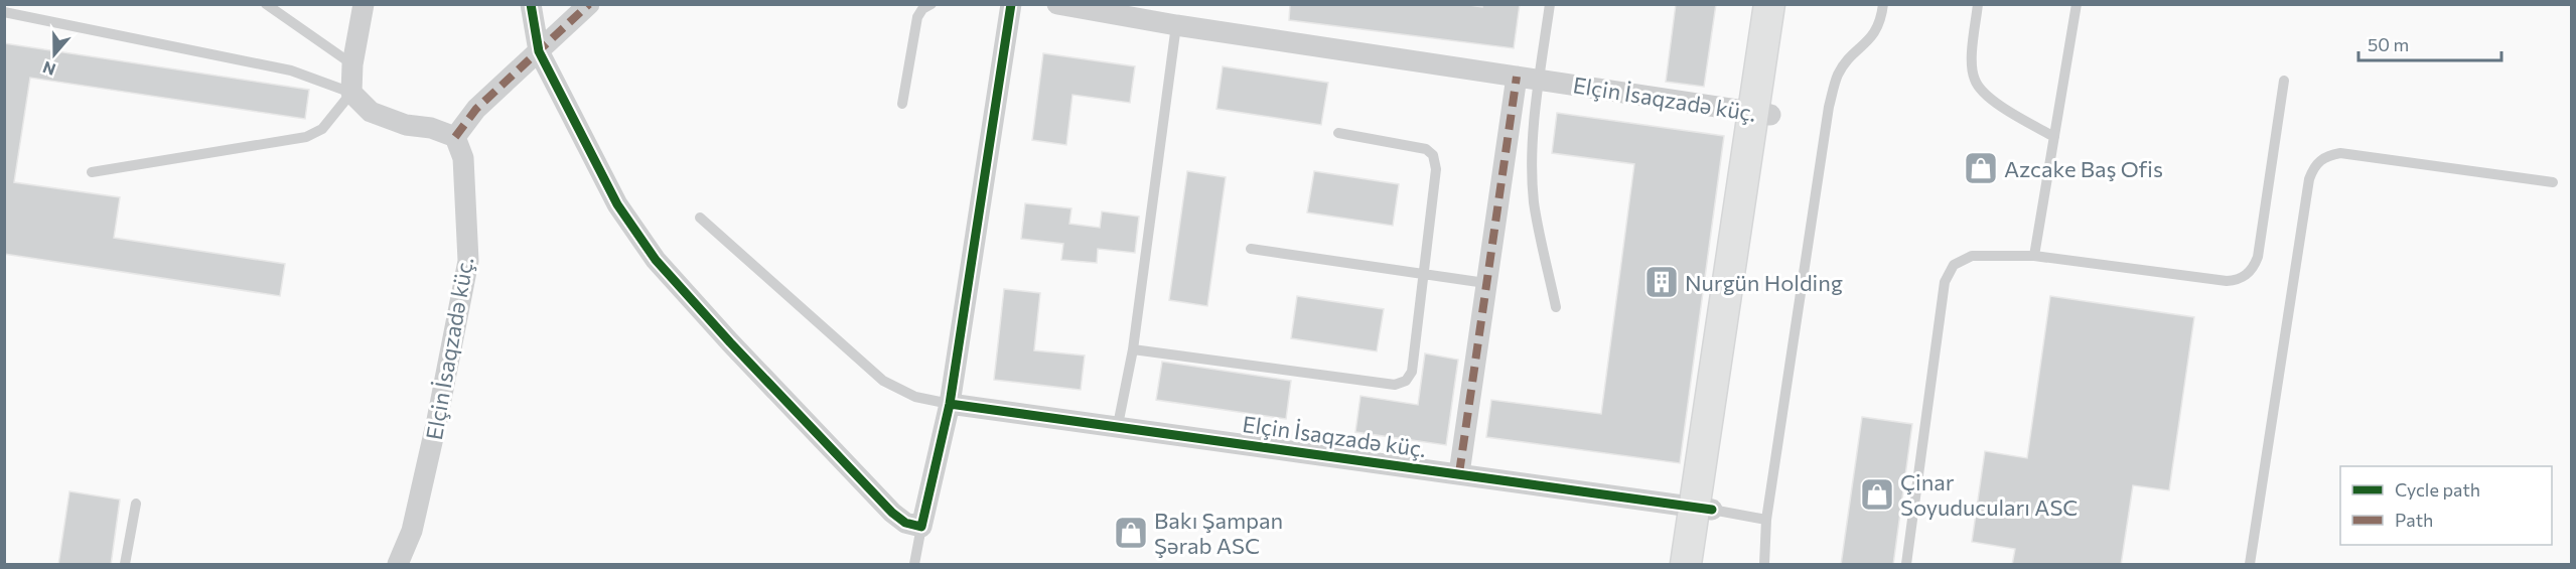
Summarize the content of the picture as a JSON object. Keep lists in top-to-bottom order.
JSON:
{
  "streets": {
    "street": ["Elçin İsaqzadə küç."]
  },
  "places": {
    "shop": ["Azcake Baş Ofis", "Çinar Soyuducuları ASC", "Bakı Şampan Şərab ASC"],
    "building": ["Nurgün Holding"]
  },
  "legend": ["Cycle path", "Path"],
  "scale_bar": "50 m",
  "north": "bottom"
}
